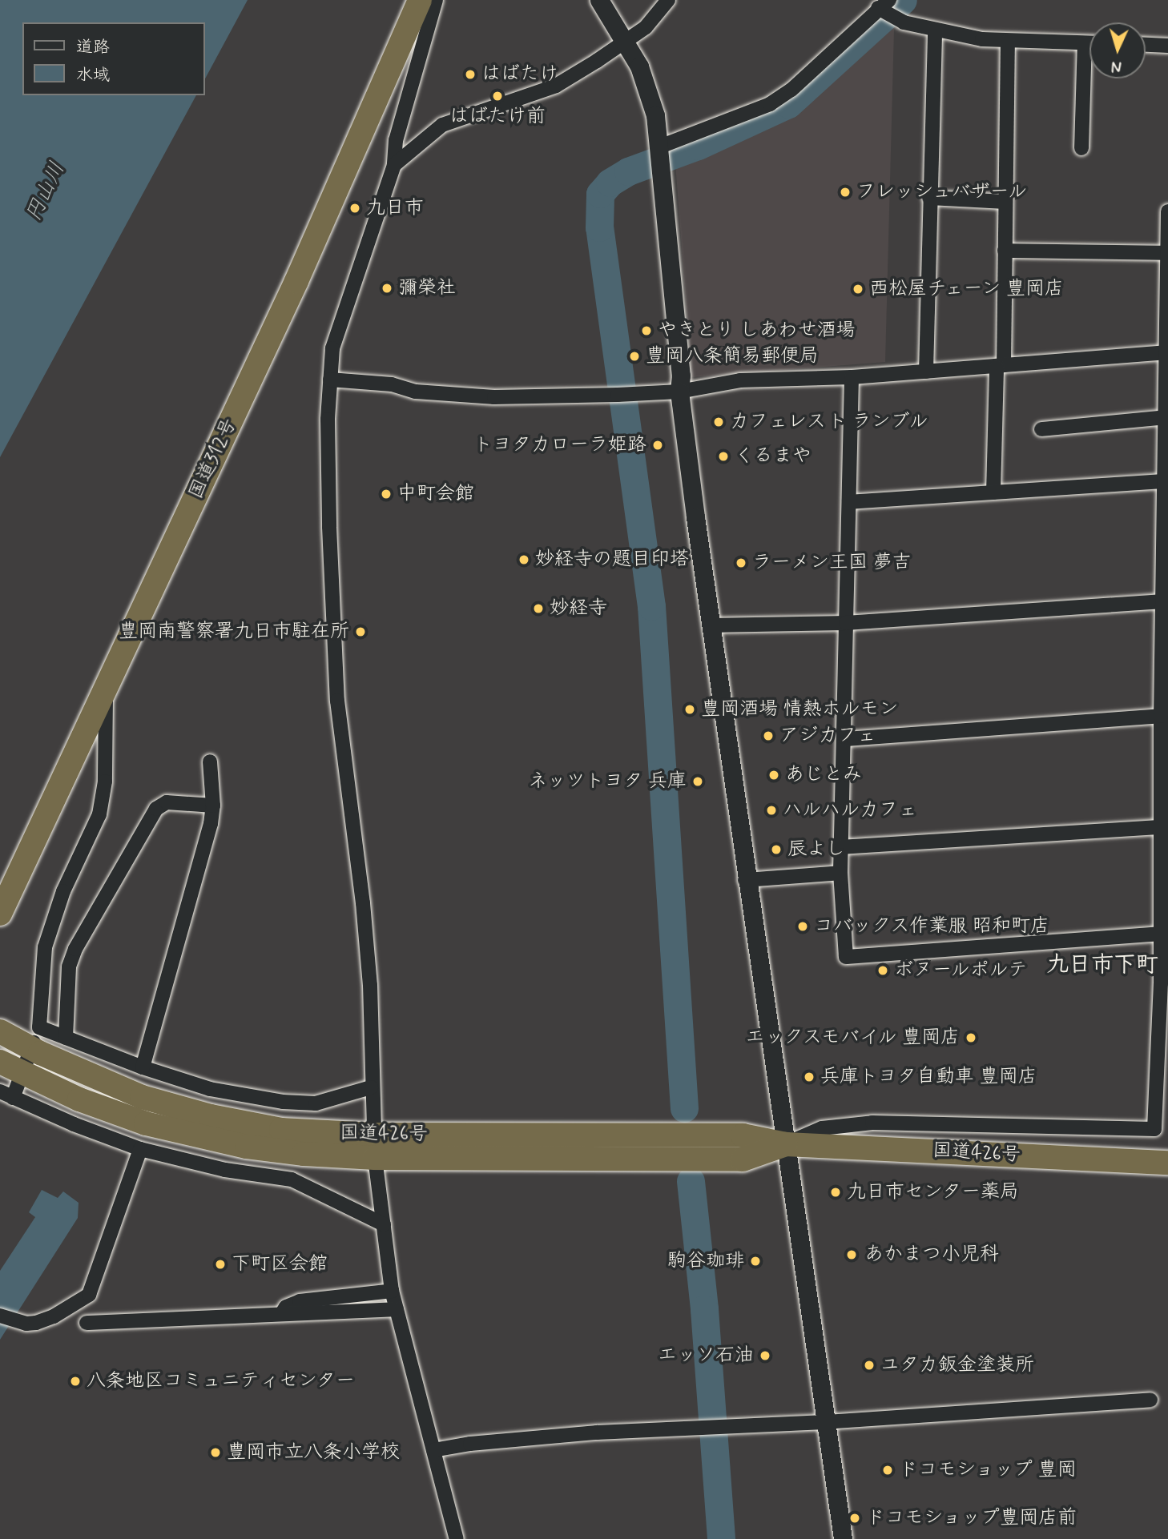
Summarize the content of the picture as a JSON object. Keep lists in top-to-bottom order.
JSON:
{
  "streets": {
    "highway": ["国道312号", "国道426号"]
  },
  "districts": ["九日市下町"],
  "water": ["円山川"],
  "places": [
    "はばたけ",
    "はばたけ前",
    "フレッシュバザール",
    "九日市",
    "彌榮社",
    "西松屋チェーン 豊岡店",
    "やきとり しあわせ酒場",
    "豊岡八条簡易郵便局",
    "カフェレスト ランブル",
    "トヨタカローラ姫路",
    "くるまや",
    "中町会館",
    "妙経寺の題目印塔",
    "ラーメン王国 夢吉",
    "妙経寺",
    "豊岡南警察署九日市駐在所",
    "豊岡酒場 情熱ホルモン",
    "アジカフェ",
    "あじとみ",
    "ネッツトヨタ 兵庫",
    "ハルハルカフェ",
    "辰よし",
    "コバックス作業服 昭和町店",
    "ボヌールポルテ",
    "エックスモバイル 豊岡店",
    "兵庫トヨタ自動車 豊岡店",
    "九日市センター薬局",
    "あかまつ小児科",
    "駒谷珈琲",
    "下町区会館",
    "エッソ石油",
    "ユタカ鈑金塗装所",
    "八条地区コミュニティセンター",
    "豊岡市立八条小学校",
    "ドコモショップ 豊岡",
    "ドコモショップ豊岡店前"
  ],
  "legend": ["道路", "水域"],
  "north": "bottom"
}
